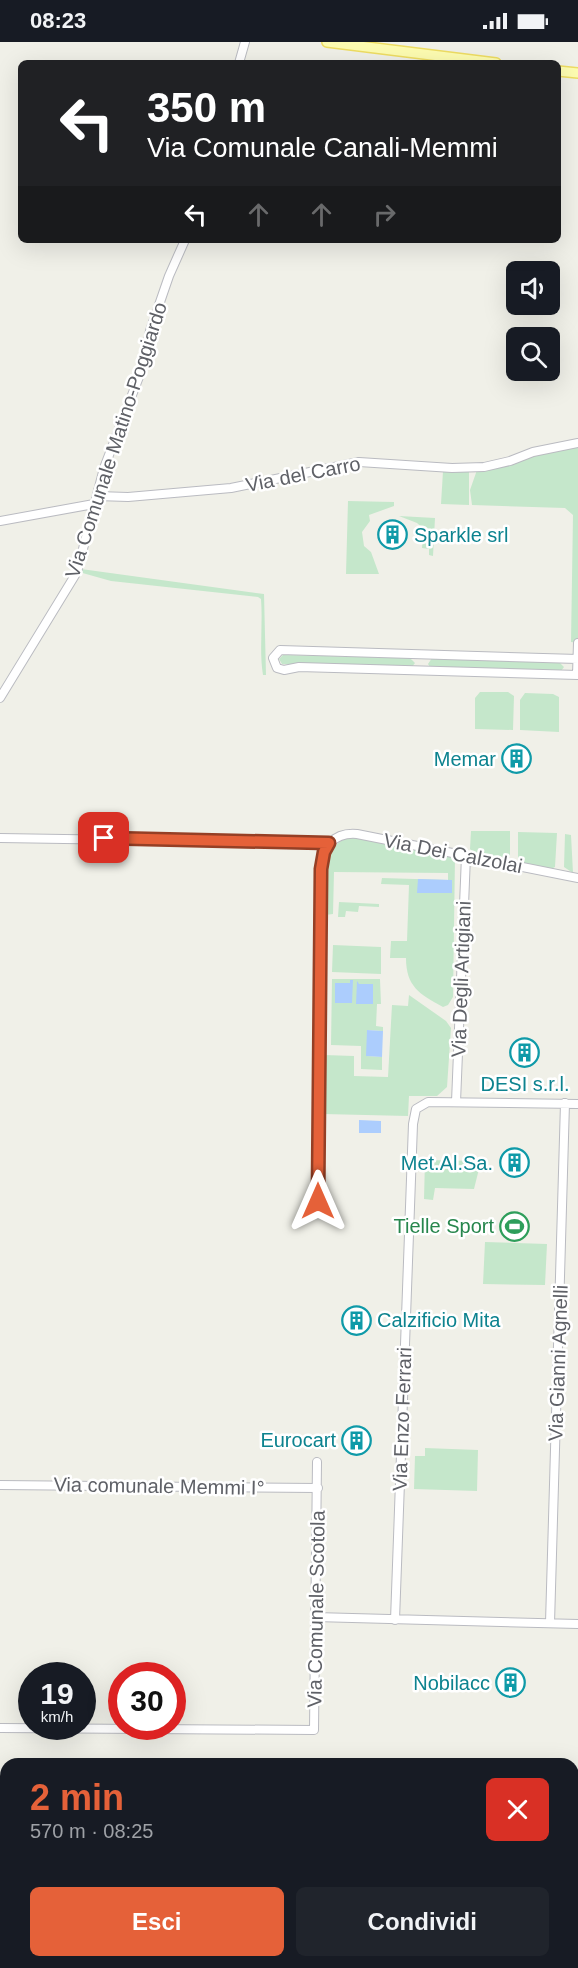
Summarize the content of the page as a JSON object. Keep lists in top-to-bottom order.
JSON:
{
  "streets": {
    "street": [
      "Via Comunale Matino-Poggiardo",
      "Via del Carro",
      "Via Dei Calzolai",
      "Via Degli Artigiani",
      "Via Gianni Agnelli",
      "Via Enzo Ferrari",
      "Via comunale Memmi I°",
      "Via Comunale Scotola"
    ]
  },
  "crossings": [
    ["Via Comunale Matino-Poggiardo", "Via del Carro"],
    ["Via Dei Calzolai", "Via Degli Artigiani"],
    ["Via Degli Artigiani", "Via Enzo Ferrari"],
    ["Via comunale Memmi I°", "Via Comunale Scotola"]
  ],
  "places": {
    "building": [
      "Sparkle srl",
      "Memar",
      "DESI s.r.l.",
      "Met.Al.Sa.",
      "Calzificio Mita",
      "Eurocart",
      "Nobilacc"
    ],
    "sports": ["Tielle Sport"]
  },
  "page": {
    "status": "08:23",
    "turn": ["350 m", "Via Comunale Canali-Memmi"],
    "speed": "19 km/h",
    "limit": "30",
    "heading": ["2 min", "570 m · 08:25"],
    "buttons": ["Esci", "Condividi"]
  }
}
